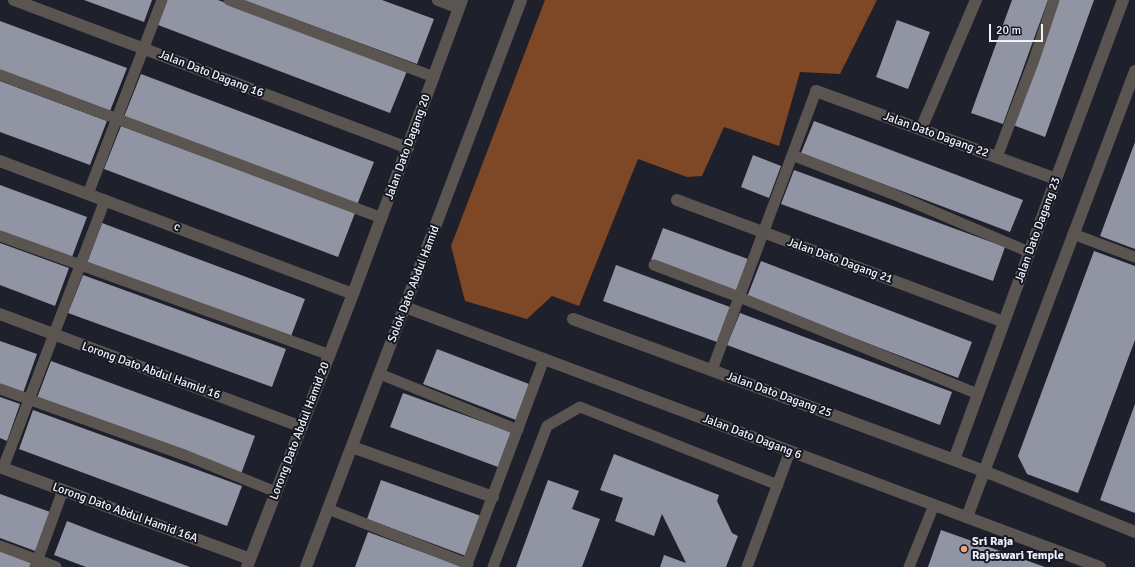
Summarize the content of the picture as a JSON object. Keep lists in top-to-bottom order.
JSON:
{
  "streets": {
    "street": [
      "Jalan Dato Dagang 16",
      "Jalan Dato Dagang 22",
      "Jalan Dato Dagang 20",
      "c",
      "Jalan Dato Dagang 23",
      "Jalan Dato Dagang 21",
      "Solok Dato Abdul Hamid",
      "Lorong Dato Abdul Hamid 16",
      "Jalan Dato Dagang 25",
      "Lorong Dato Abdul Hamid 20",
      "Jalan Dato Dagang 6",
      "Lorong Dato Abdul Hamid 16A"
    ]
  },
  "crossings": [
    ["Jalan Dato Dagang 16", "Jalan Dato Dagang 20"],
    ["Jalan Dato Dagang 22", "Jalan Dato Dagang 23"],
    ["Jalan Dato Dagang 20", "c"],
    ["Jalan Dato Dagang 20", "Lorong Dato Abdul Hamid 20"],
    ["c", "Lorong Dato Abdul Hamid 20"],
    ["Jalan Dato Dagang 23", "Jalan Dato Dagang 21"],
    ["Jalan Dato Dagang 23", "Jalan Dato Dagang 25"],
    ["Solok Dato Abdul Hamid", "Jalan Dato Dagang 6"],
    ["Lorong Dato Abdul Hamid 16", "Lorong Dato Abdul Hamid 20"],
    ["Lorong Dato Abdul Hamid 20", "Lorong Dato Abdul Hamid 16A"]
  ],
  "places": ["Sri Raja Rajeswari Temple"],
  "scale_bar": "20 m"
}
